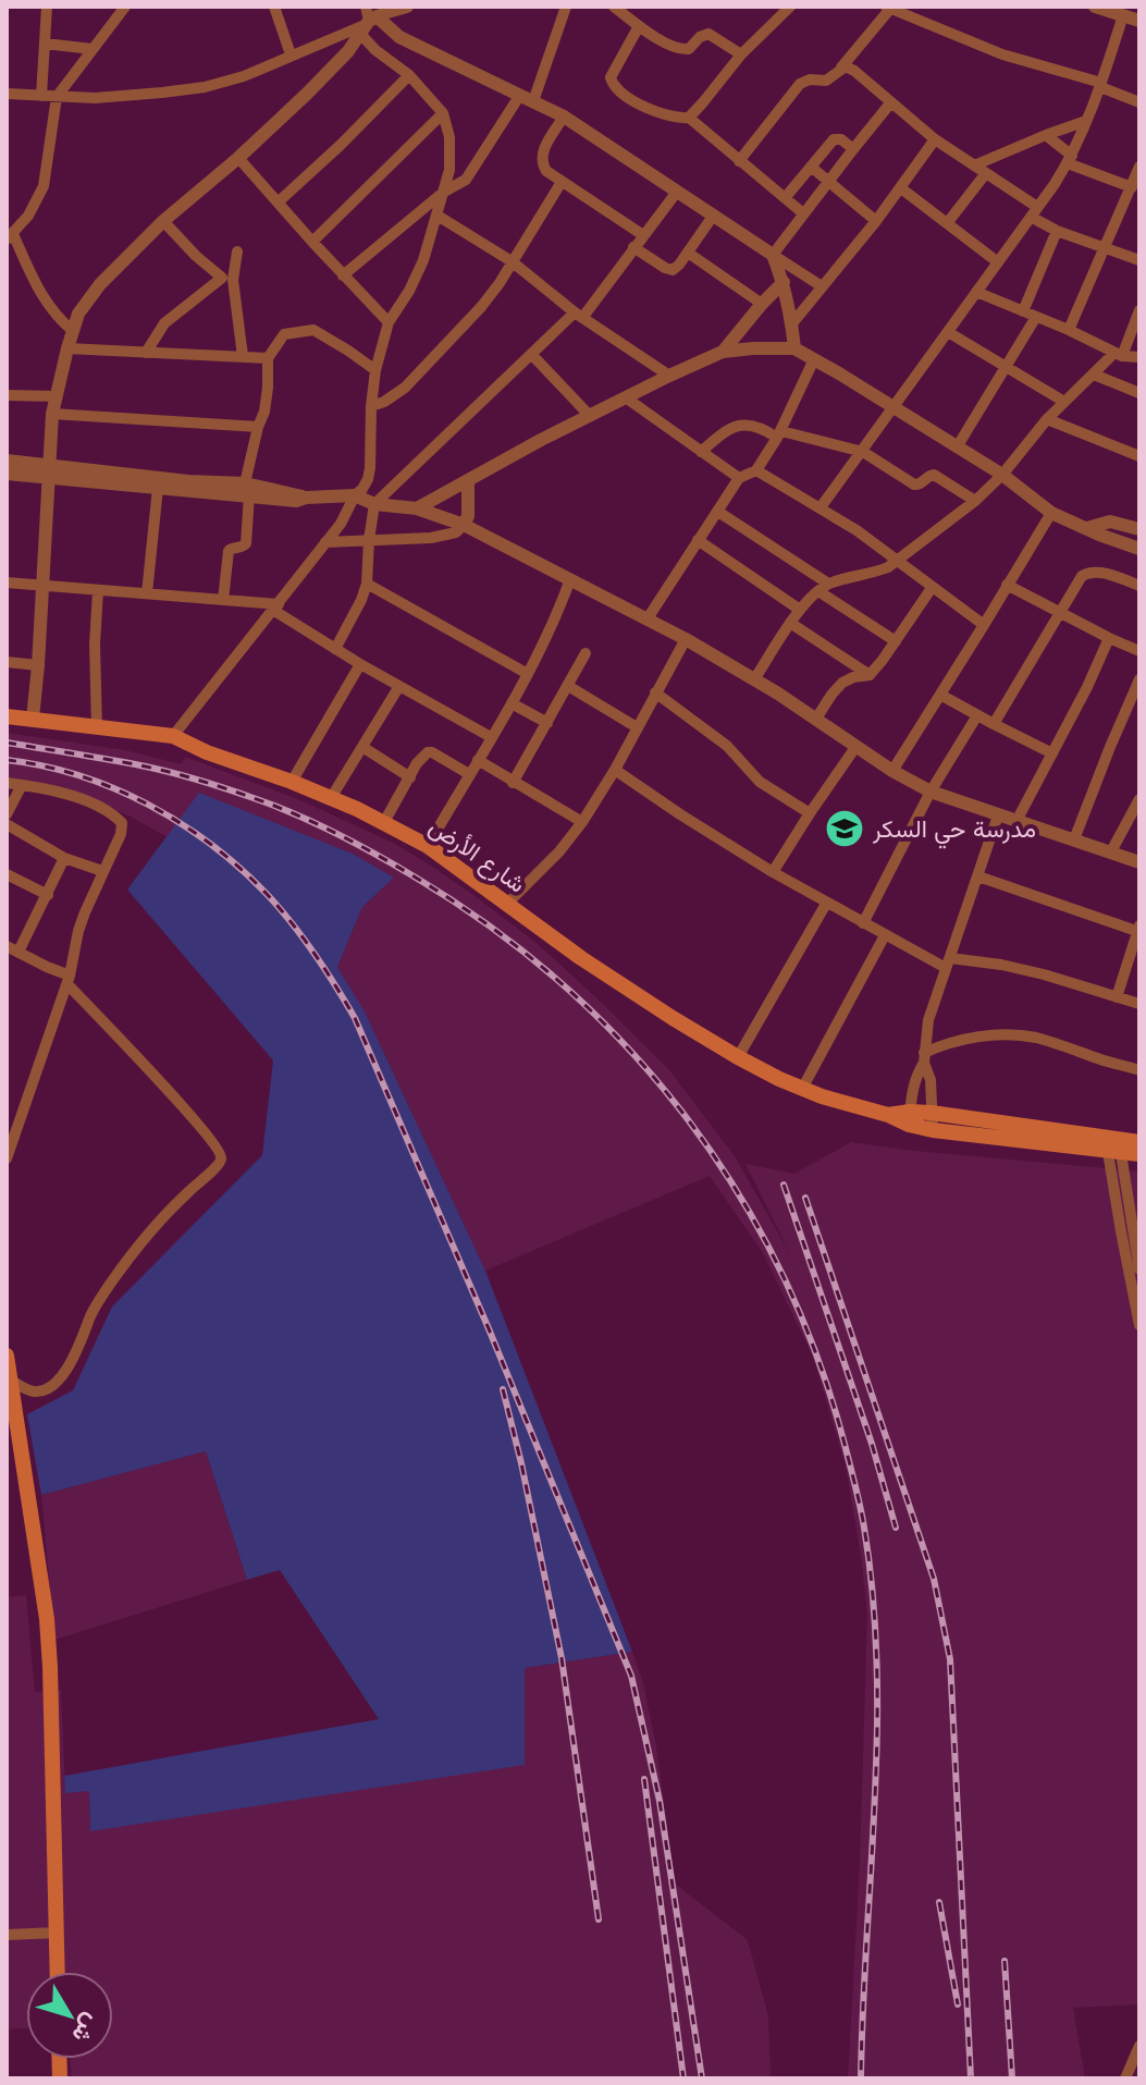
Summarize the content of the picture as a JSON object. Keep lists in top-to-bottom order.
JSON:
{
  "streets": {
    "main road": ["شارع الأرض"]
  },
  "places": {
    "school or university": ["مدرسة حي السكر"]
  },
  "north": "bottom right"
}
